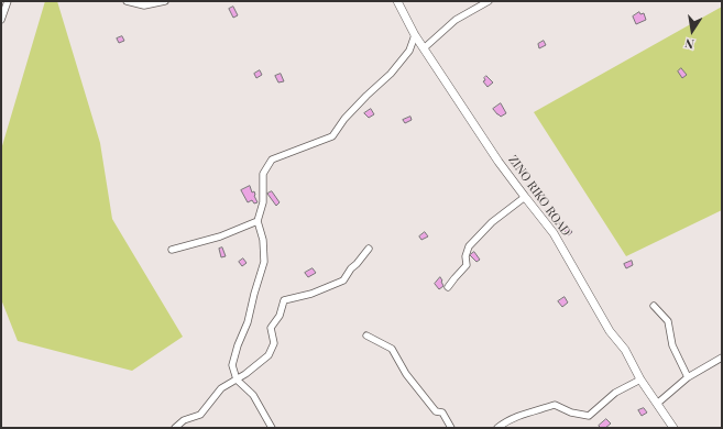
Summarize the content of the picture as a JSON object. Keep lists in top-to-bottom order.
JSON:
{
  "streets": {
    "street": ["ZINO RIKO ROAD"]
  },
  "north": "bottom"
}
